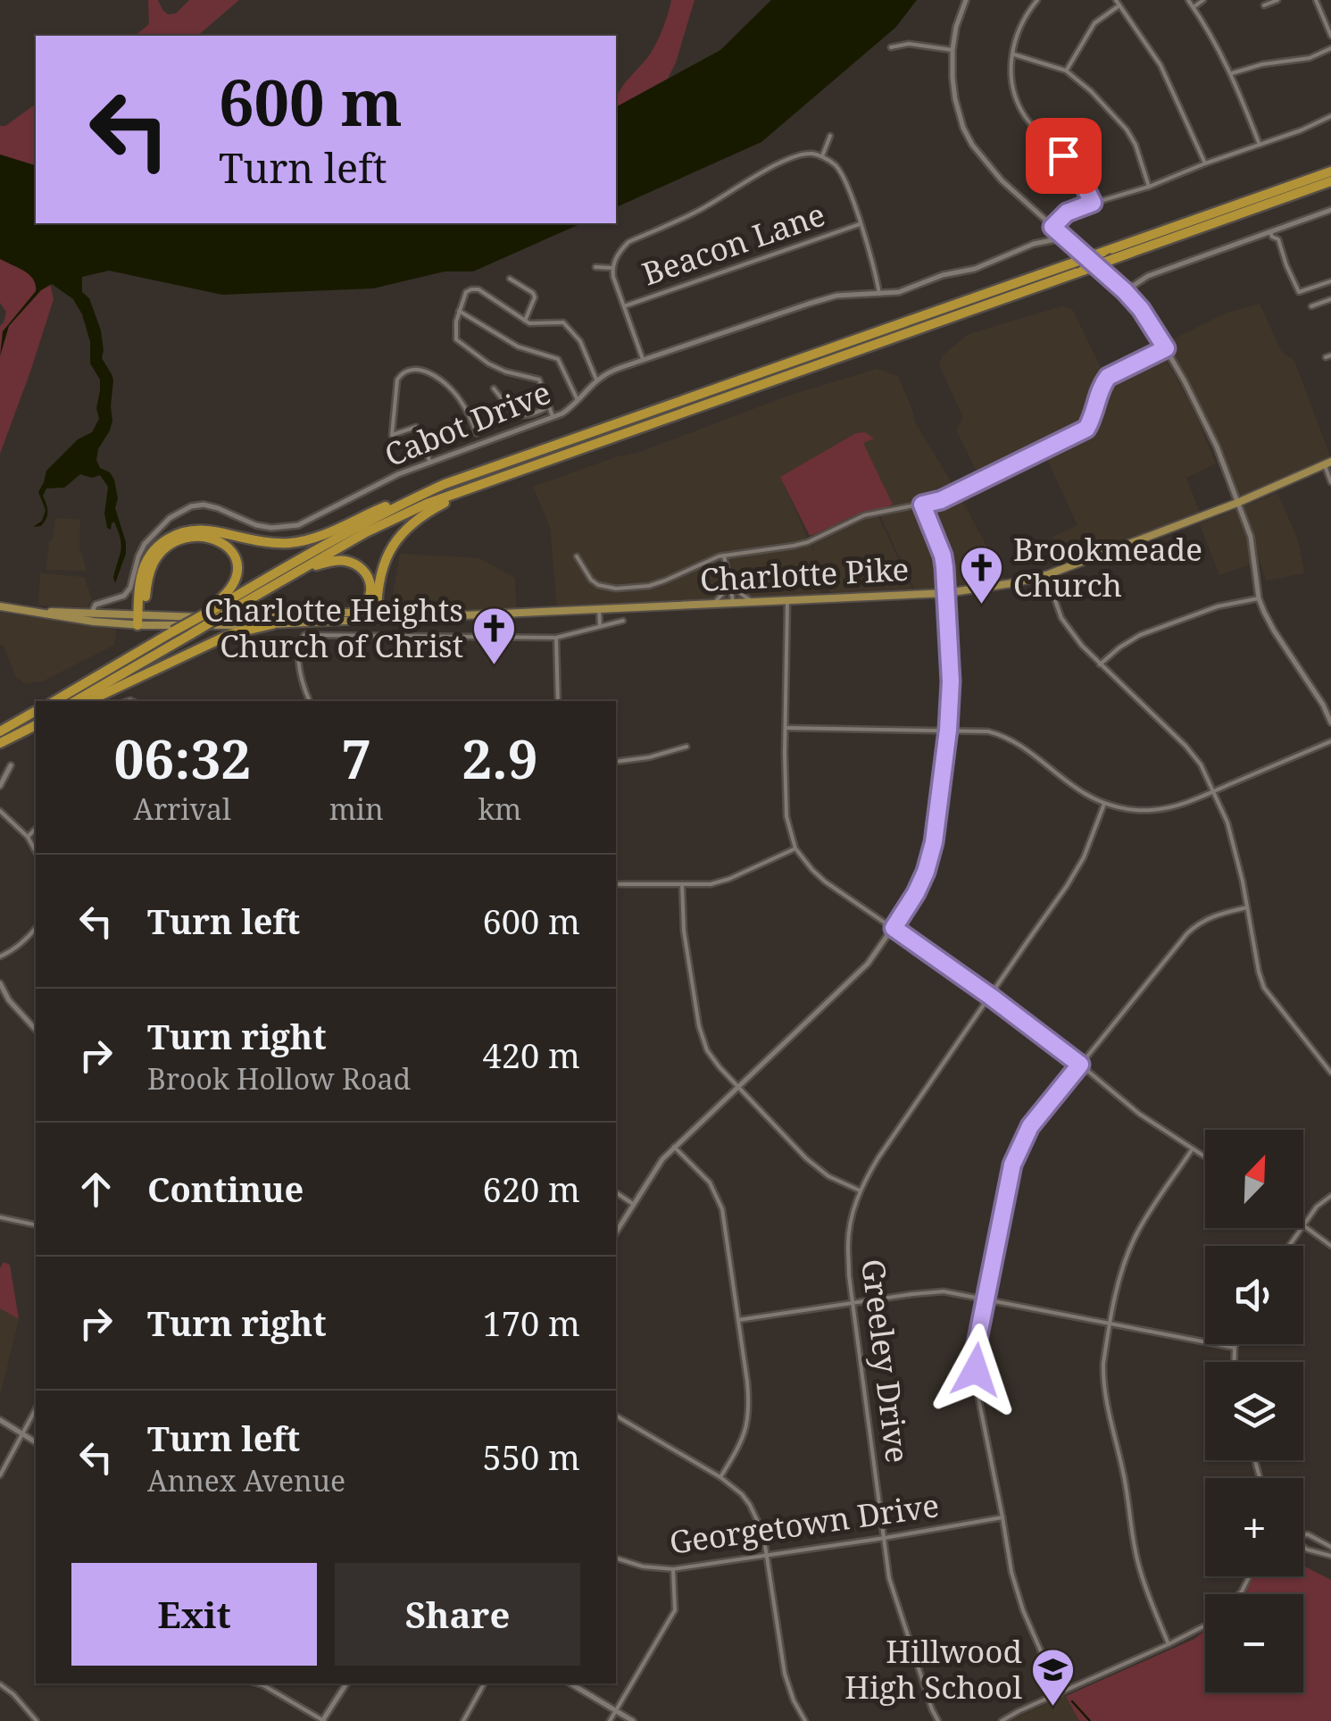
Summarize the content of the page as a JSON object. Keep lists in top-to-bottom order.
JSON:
{
  "streets": {
    "main road": ["Charlotte Pike"],
    "street": [
      "Beacon Lane",
      "Cabot Drive",
      "Greeley Drive",
      "Georgetown Drive"
    ]
  },
  "crossings": [
    ["Cabot Drive", "Charlotte Pike"],
    ["Greeley Drive", "Georgetown Drive"]
  ],
  "places": {
    "church": ["Brookmeade Church", "Charlotte Heights Church of Christ"],
    "school or university": ["Hillwood High School"]
  },
  "north": "top right",
  "page": {
    "turn": ["600 m", "Turn left"],
    "eta": [
      "06:32",
      "Arrival",
      "7",
      "min",
      "2.9",
      "km"
    ],
    "list": [
      {
        "name": "Turn left",
        "value": "600 m"
      },
      {
        "name": "Turn right",
        "note": "Brook Hollow Road",
        "value": "420 m"
      },
      {
        "name": "Continue",
        "value": "620 m"
      },
      {
        "name": "Turn right",
        "value": "170 m"
      },
      {
        "name": "Turn left",
        "note": "Annex Avenue",
        "value": "550 m"
      }
    ],
    "map_buttons": ["+", "−"],
    "buttons": ["Exit", "Share"]
  }
}
